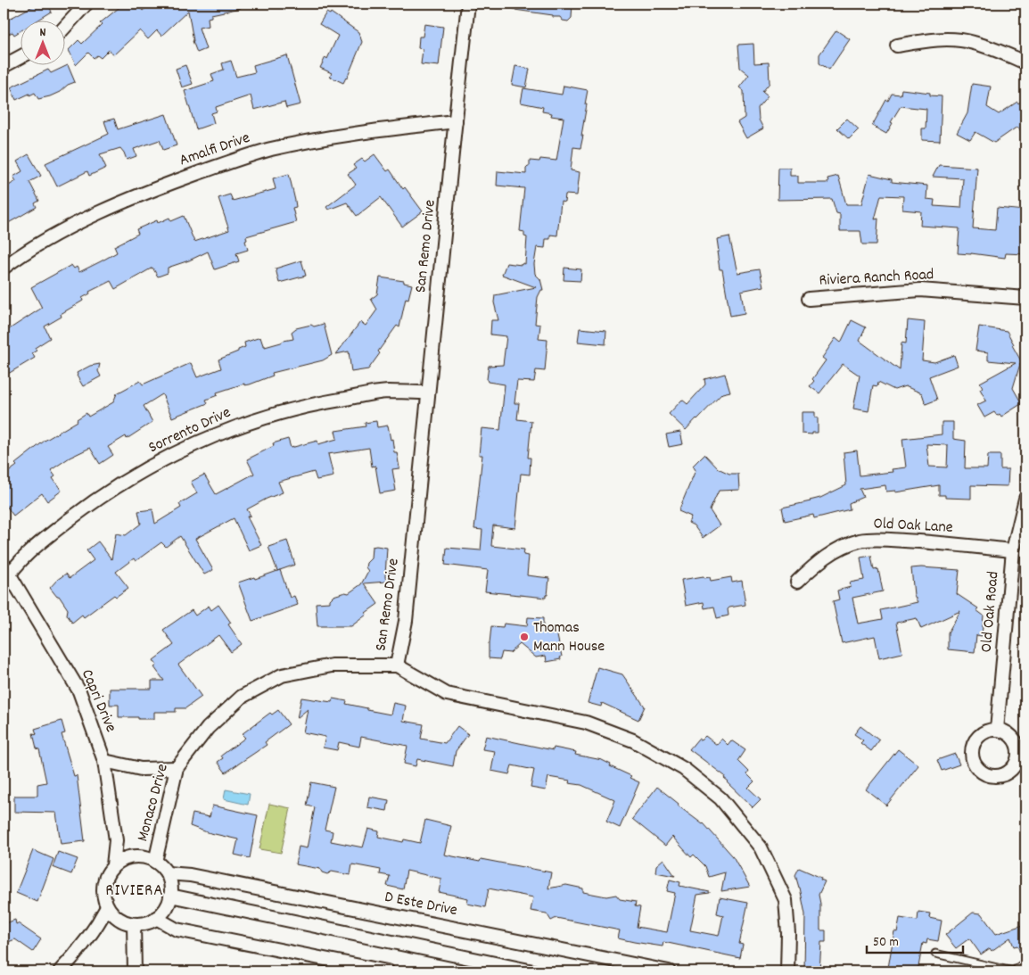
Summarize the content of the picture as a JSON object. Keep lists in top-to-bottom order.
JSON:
{
  "streets": {
    "street": [
      "Amalfi Drive",
      "San Remo Drive",
      "Riviera Ranch Road",
      "Sorrento Drive",
      "Old Oak Lane",
      "Old Oak Road",
      "Capri Drive",
      "Monaco Drive",
      "D Este Drive"
    ]
  },
  "crossings": [
    ["Amalfi Drive", "San Remo Drive"],
    ["San Remo Drive", "Sorrento Drive"],
    ["San Remo Drive", "Monaco Drive"],
    ["Sorrento Drive", "Capri Drive"],
    ["Old Oak Lane", "Old Oak Road"],
    ["Capri Drive", "Monaco Drive"],
    ["Capri Drive", "D Este Drive"],
    ["Monaco Drive", "D Este Drive"]
  ],
  "districts": ["RIVIERA"],
  "places": ["Thomas Mann House"],
  "scale_bar": "50 m",
  "north": "top"
}
